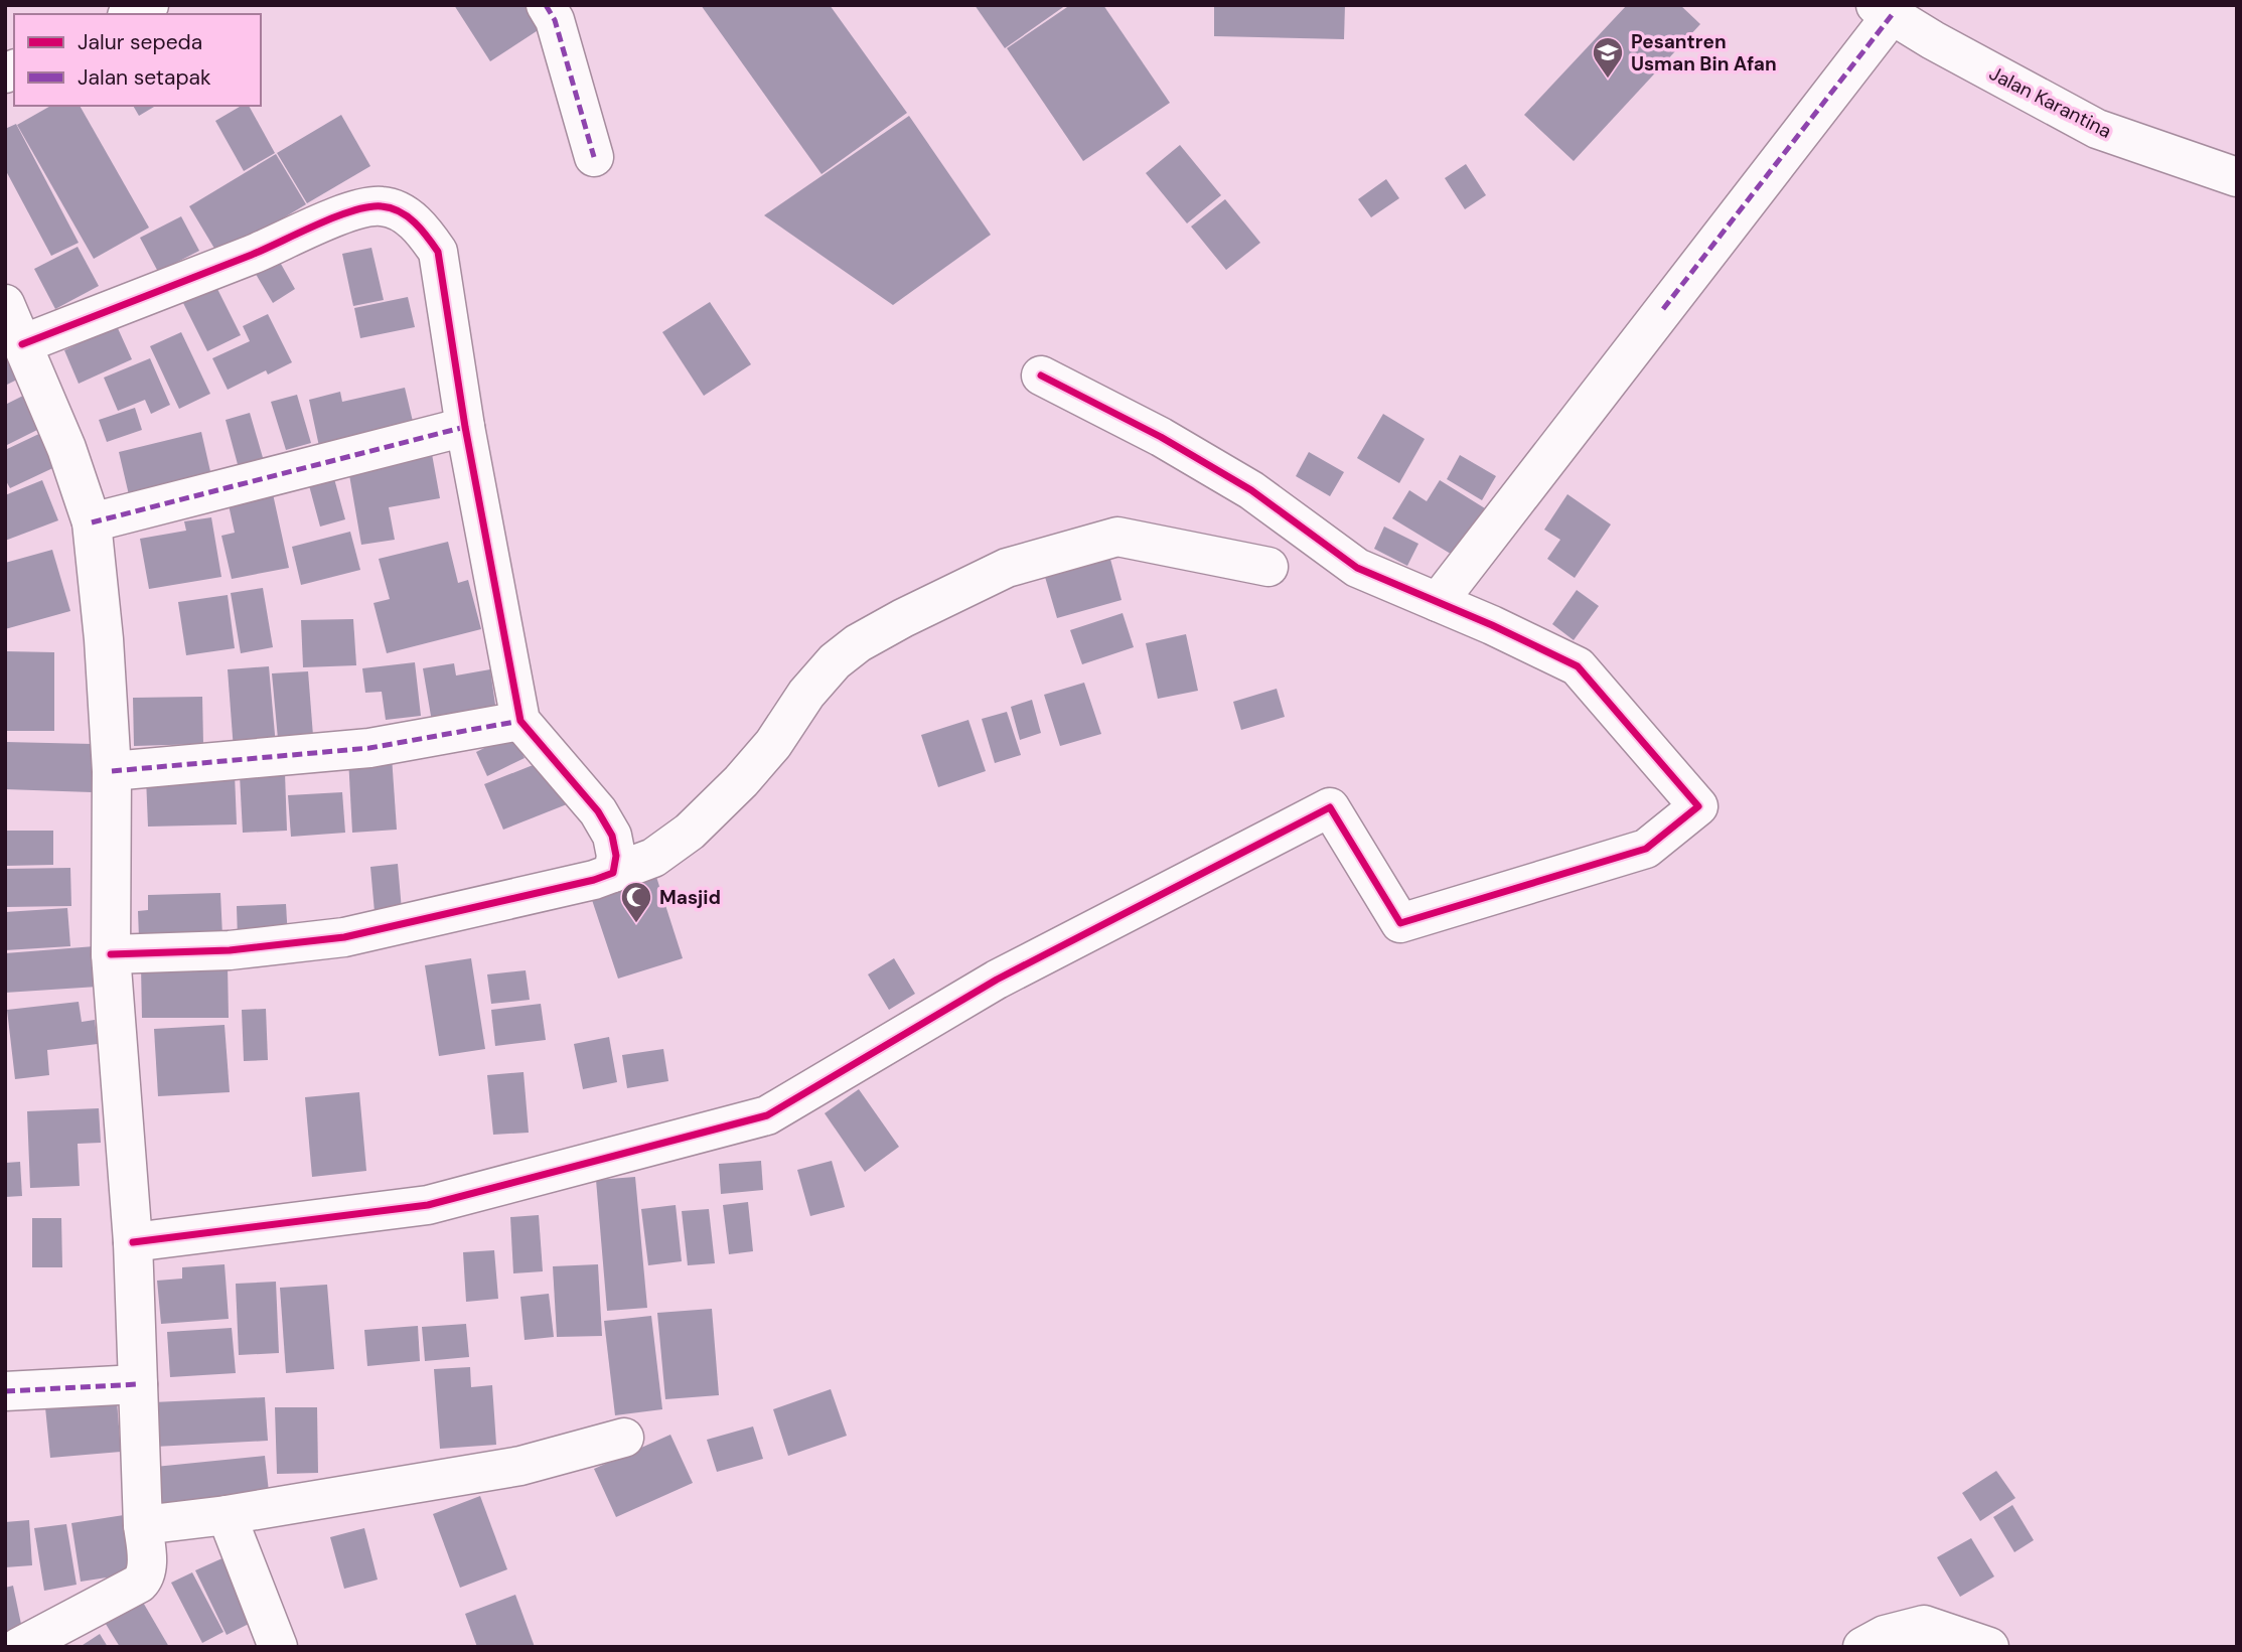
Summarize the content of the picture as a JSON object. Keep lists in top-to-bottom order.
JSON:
{
  "streets": {
    "street": ["Jalan Karantina"]
  },
  "places": {
    "school or university": ["Pesantren Usman Bin Afan"],
    "mosque": ["Masjid"]
  },
  "legend": ["Jalur sepeda", "Jalan setapak"]
}
